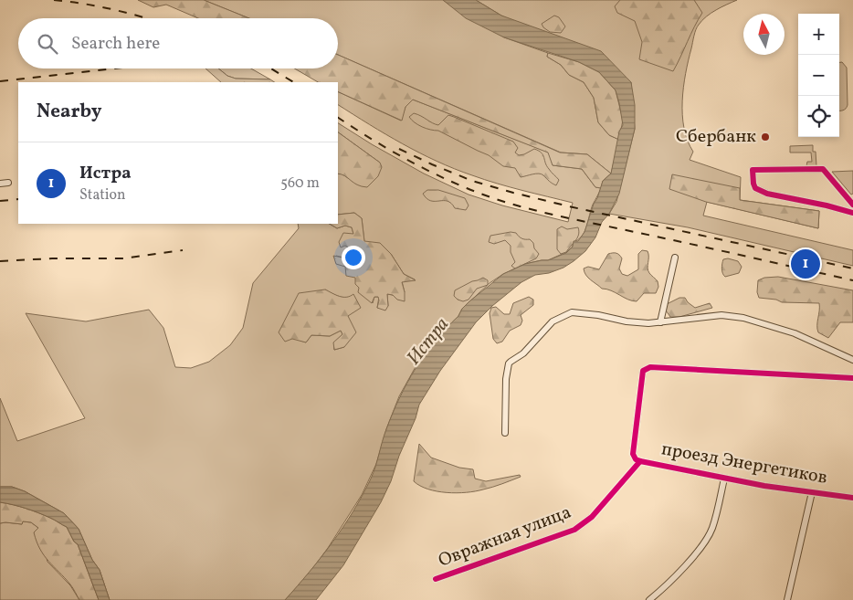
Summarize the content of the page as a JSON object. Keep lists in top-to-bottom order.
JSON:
{
  "streets": {
    "street": ["проезд Энергетиков", "Овражная улица"]
  },
  "crossings": [
    ["проезд Энергетиков", "Овражная улица"]
  ],
  "water": ["Истра"],
  "places": ["Сбербанк"],
  "north": "top",
  "page": {
    "map_buttons": ["+", "−"],
    "search": "Search here",
    "heading": "Nearby",
    "list": [
      {
        "mark": "1",
        "name": "Истра",
        "note": "Station",
        "value": "560 m"
      }
    ],
    "pins": "1"
  }
}
